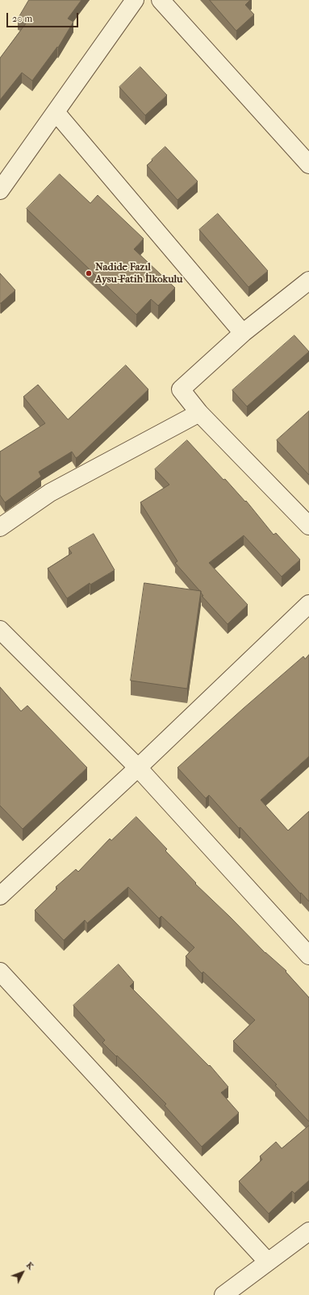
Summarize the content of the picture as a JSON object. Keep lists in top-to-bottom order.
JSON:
{
  "places": ["Nadide Fazıl Aysu-Fatih İlkokulu"],
  "scale_bar": "20 m",
  "north": "top right"
}
